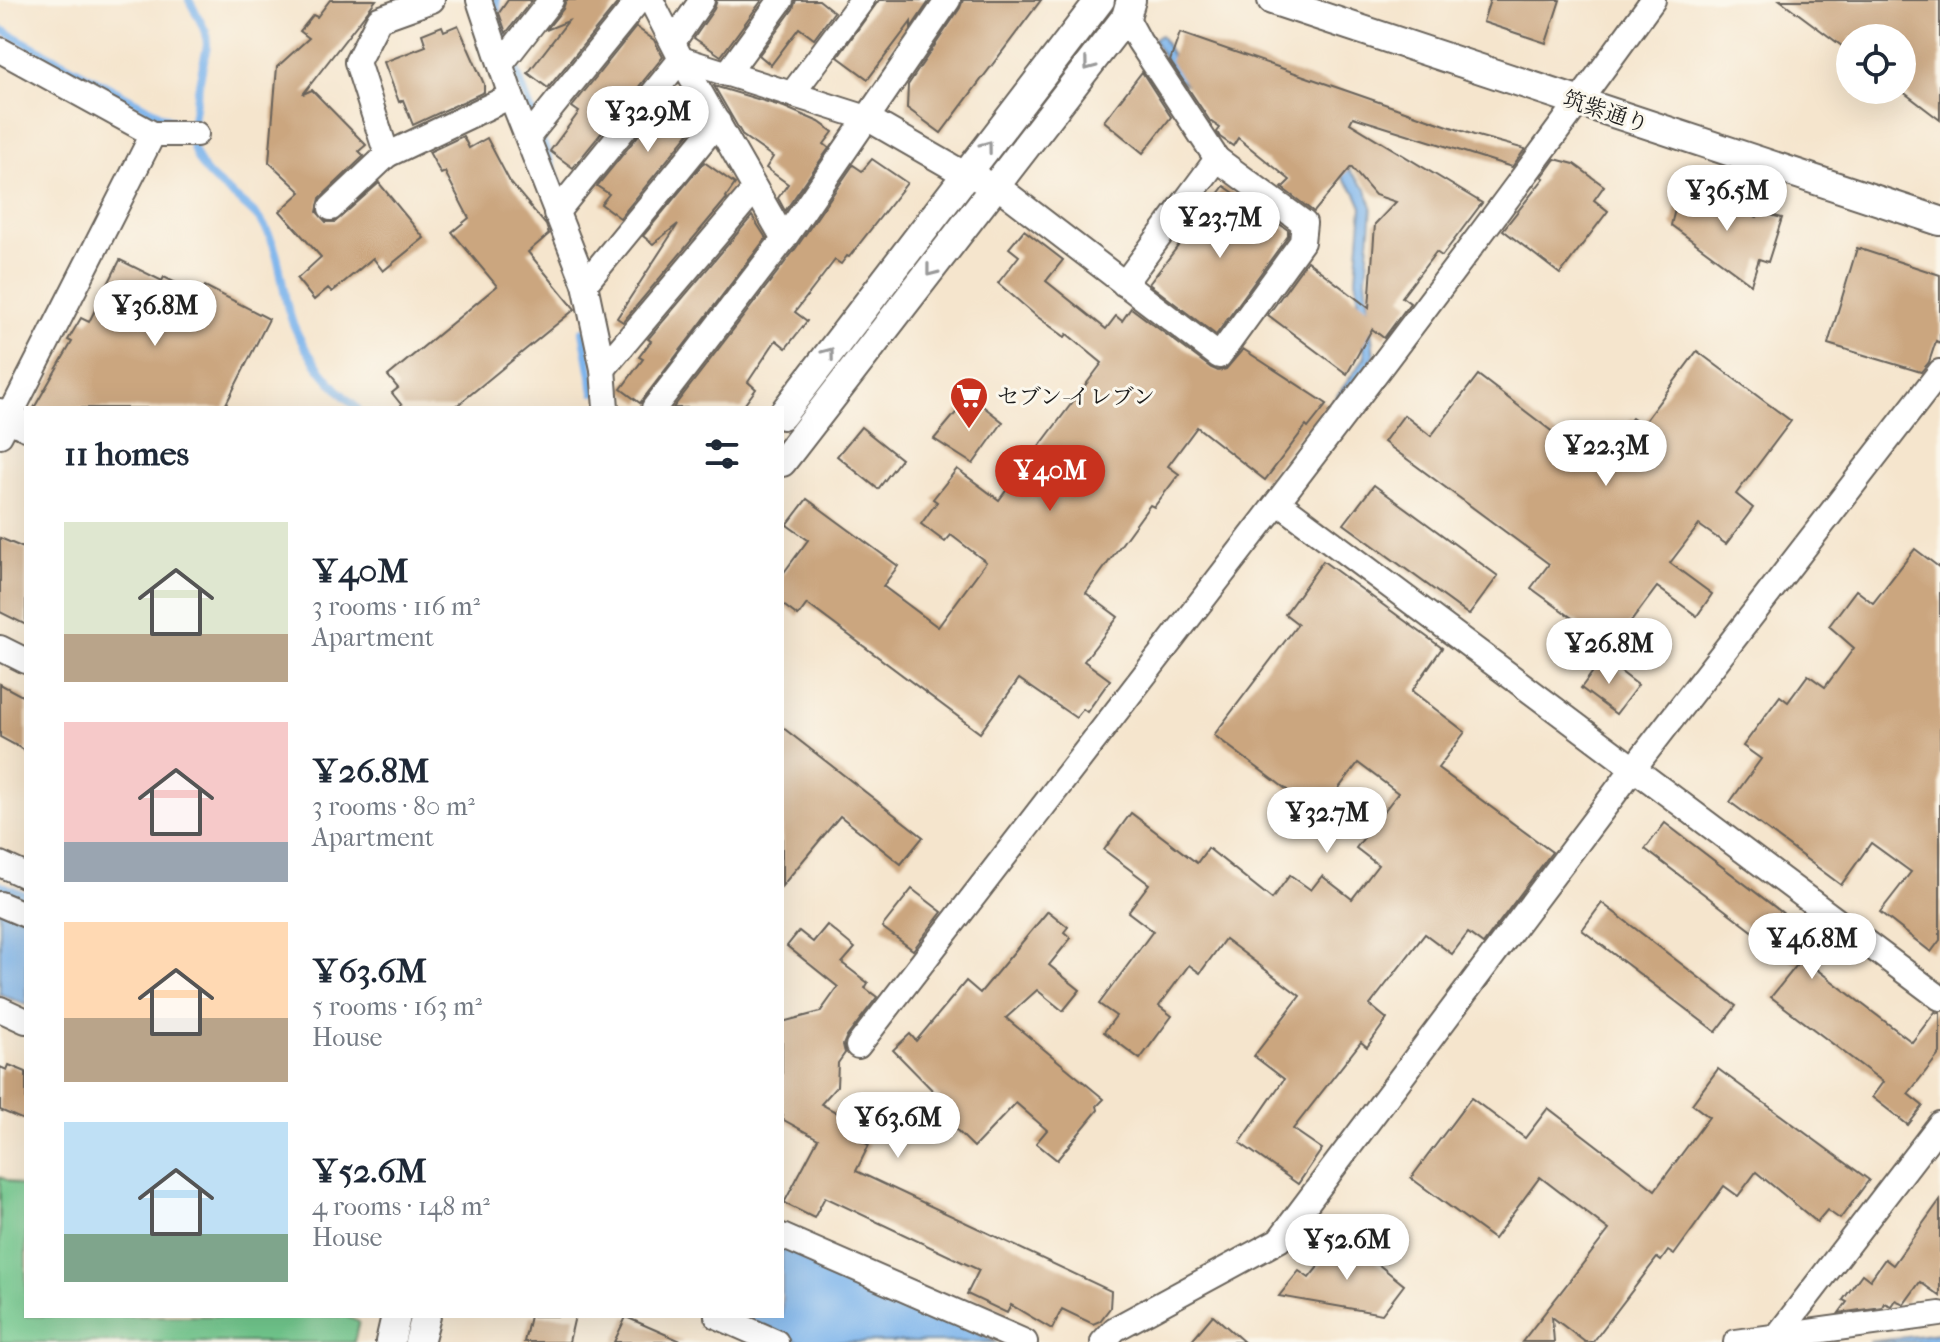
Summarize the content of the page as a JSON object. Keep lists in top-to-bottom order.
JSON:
{
  "streets": {
    "street": ["筑紫通り"]
  },
  "places": {
    "supermarket": ["セブン-イレブン"]
  },
  "page": {
    "price": [
      "¥32.9M",
      "¥36.5M",
      "¥23.7M",
      "¥36.8M",
      "¥22.3M",
      "¥40M",
      "¥26.8M",
      "¥32.7M",
      "¥46.8M",
      "¥63.6M",
      "¥52.6M"
    ],
    "heading": "11 homes",
    "list": [
      {
        "name": "¥40M",
        "note": "3 rooms · 116 m² · Apartment"
      },
      {
        "name": "¥26.8M",
        "note": "3 rooms · 80 m² · Apartment"
      },
      {
        "name": "¥63.6M",
        "note": "5 rooms · 163 m² · House"
      },
      {
        "name": "¥52.6M",
        "note": "4 rooms · 148 m² · House"
      }
    ]
  }
}
